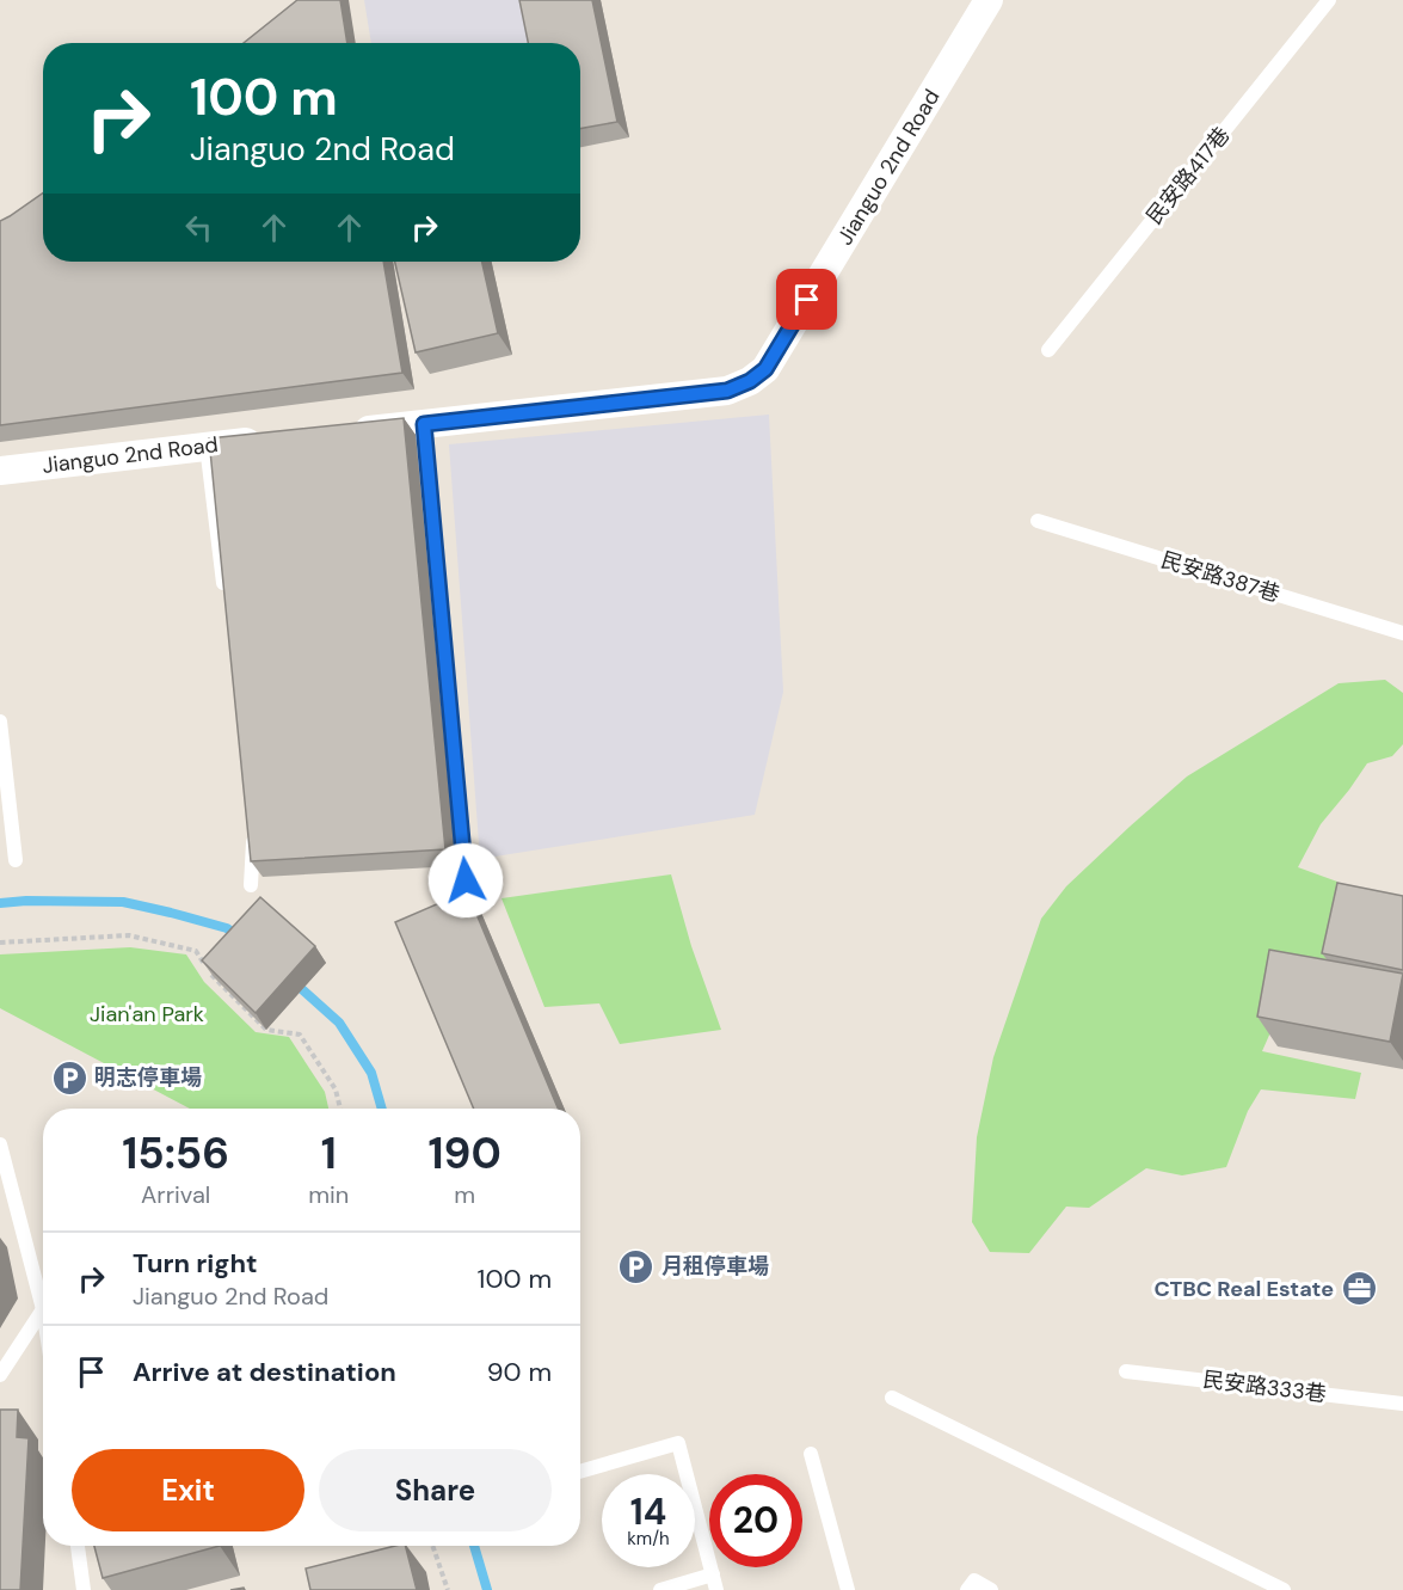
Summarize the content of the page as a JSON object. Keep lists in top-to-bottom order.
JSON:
{
  "streets": {
    "street": ["Jianguo 2nd Road"],
    "lane": ["民安路417巷", "民安路387巷", "民安路333巷"]
  },
  "parks": ["Jian'an Park"],
  "places": {
    "parking": ["明志停車場", "月租停車場"],
    "office": ["CTBC Real Estate"]
  },
  "page": {
    "turn": ["100 m", "Jianguo 2nd Road"],
    "eta": [
      "15:56",
      "Arrival",
      "1",
      "min",
      "190",
      "m"
    ],
    "list": [
      {
        "name": "Turn right",
        "note": "Jianguo 2nd Road",
        "value": "100 m"
      },
      {
        "name": "Arrive at destination",
        "value": "90 m"
      }
    ],
    "buttons": ["Exit", "Share"],
    "speed": "14 km/h",
    "limit": "20"
  }
}
